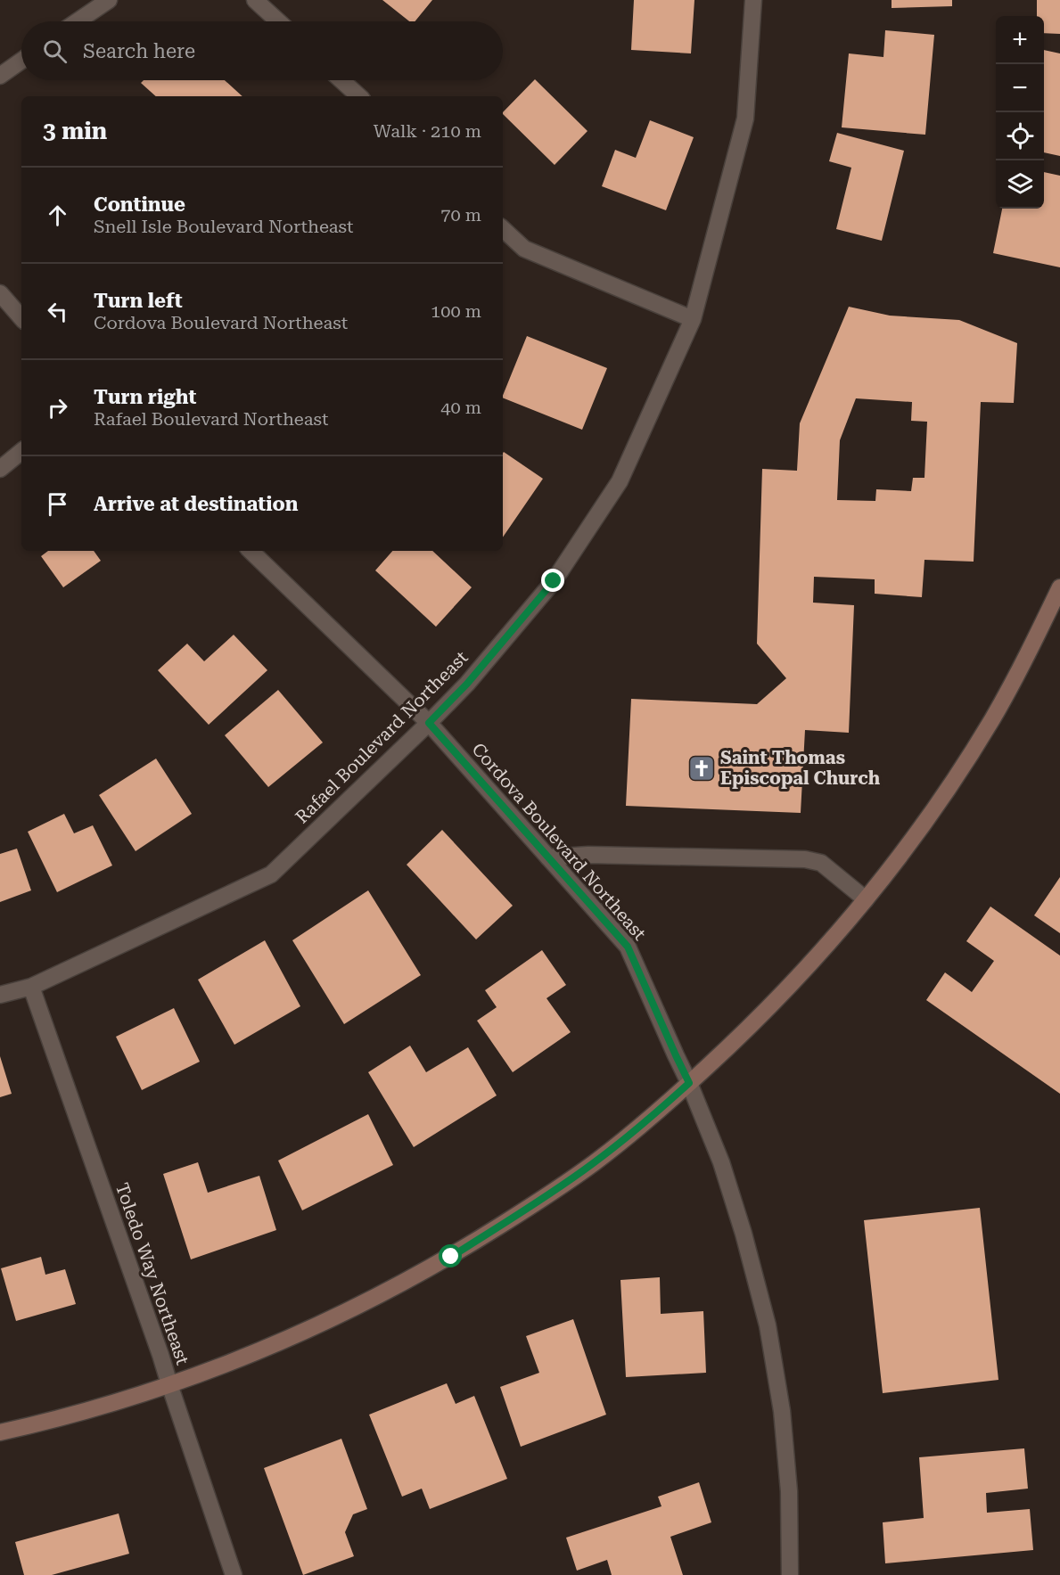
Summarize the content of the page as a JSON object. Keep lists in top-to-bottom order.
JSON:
{
  "streets": {
    "street": ["Rafael Boulevard Northeast", "Cordova Boulevard Northeast", "Toledo Way Northeast"]
  },
  "crossings": [
    ["Rafael Boulevard Northeast", "Cordova Boulevard Northeast"],
    ["Rafael Boulevard Northeast", "Toledo Way Northeast"]
  ],
  "places": {
    "church": ["Saint Thomas Episcopal Church"]
  },
  "page": {
    "map_buttons": ["+", "−"],
    "search": "Search here",
    "heading": ["3 min", "Walk · 210 m"],
    "list": [
      ["Continue", "Snell Isle Boulevard Northeast", "70 m"],
      ["Turn left", "Cordova Boulevard Northeast", "100 m"],
      ["Turn right", "Rafael Boulevard Northeast", "40 m"],
      "Arrive at destination"
    ]
  }
}
